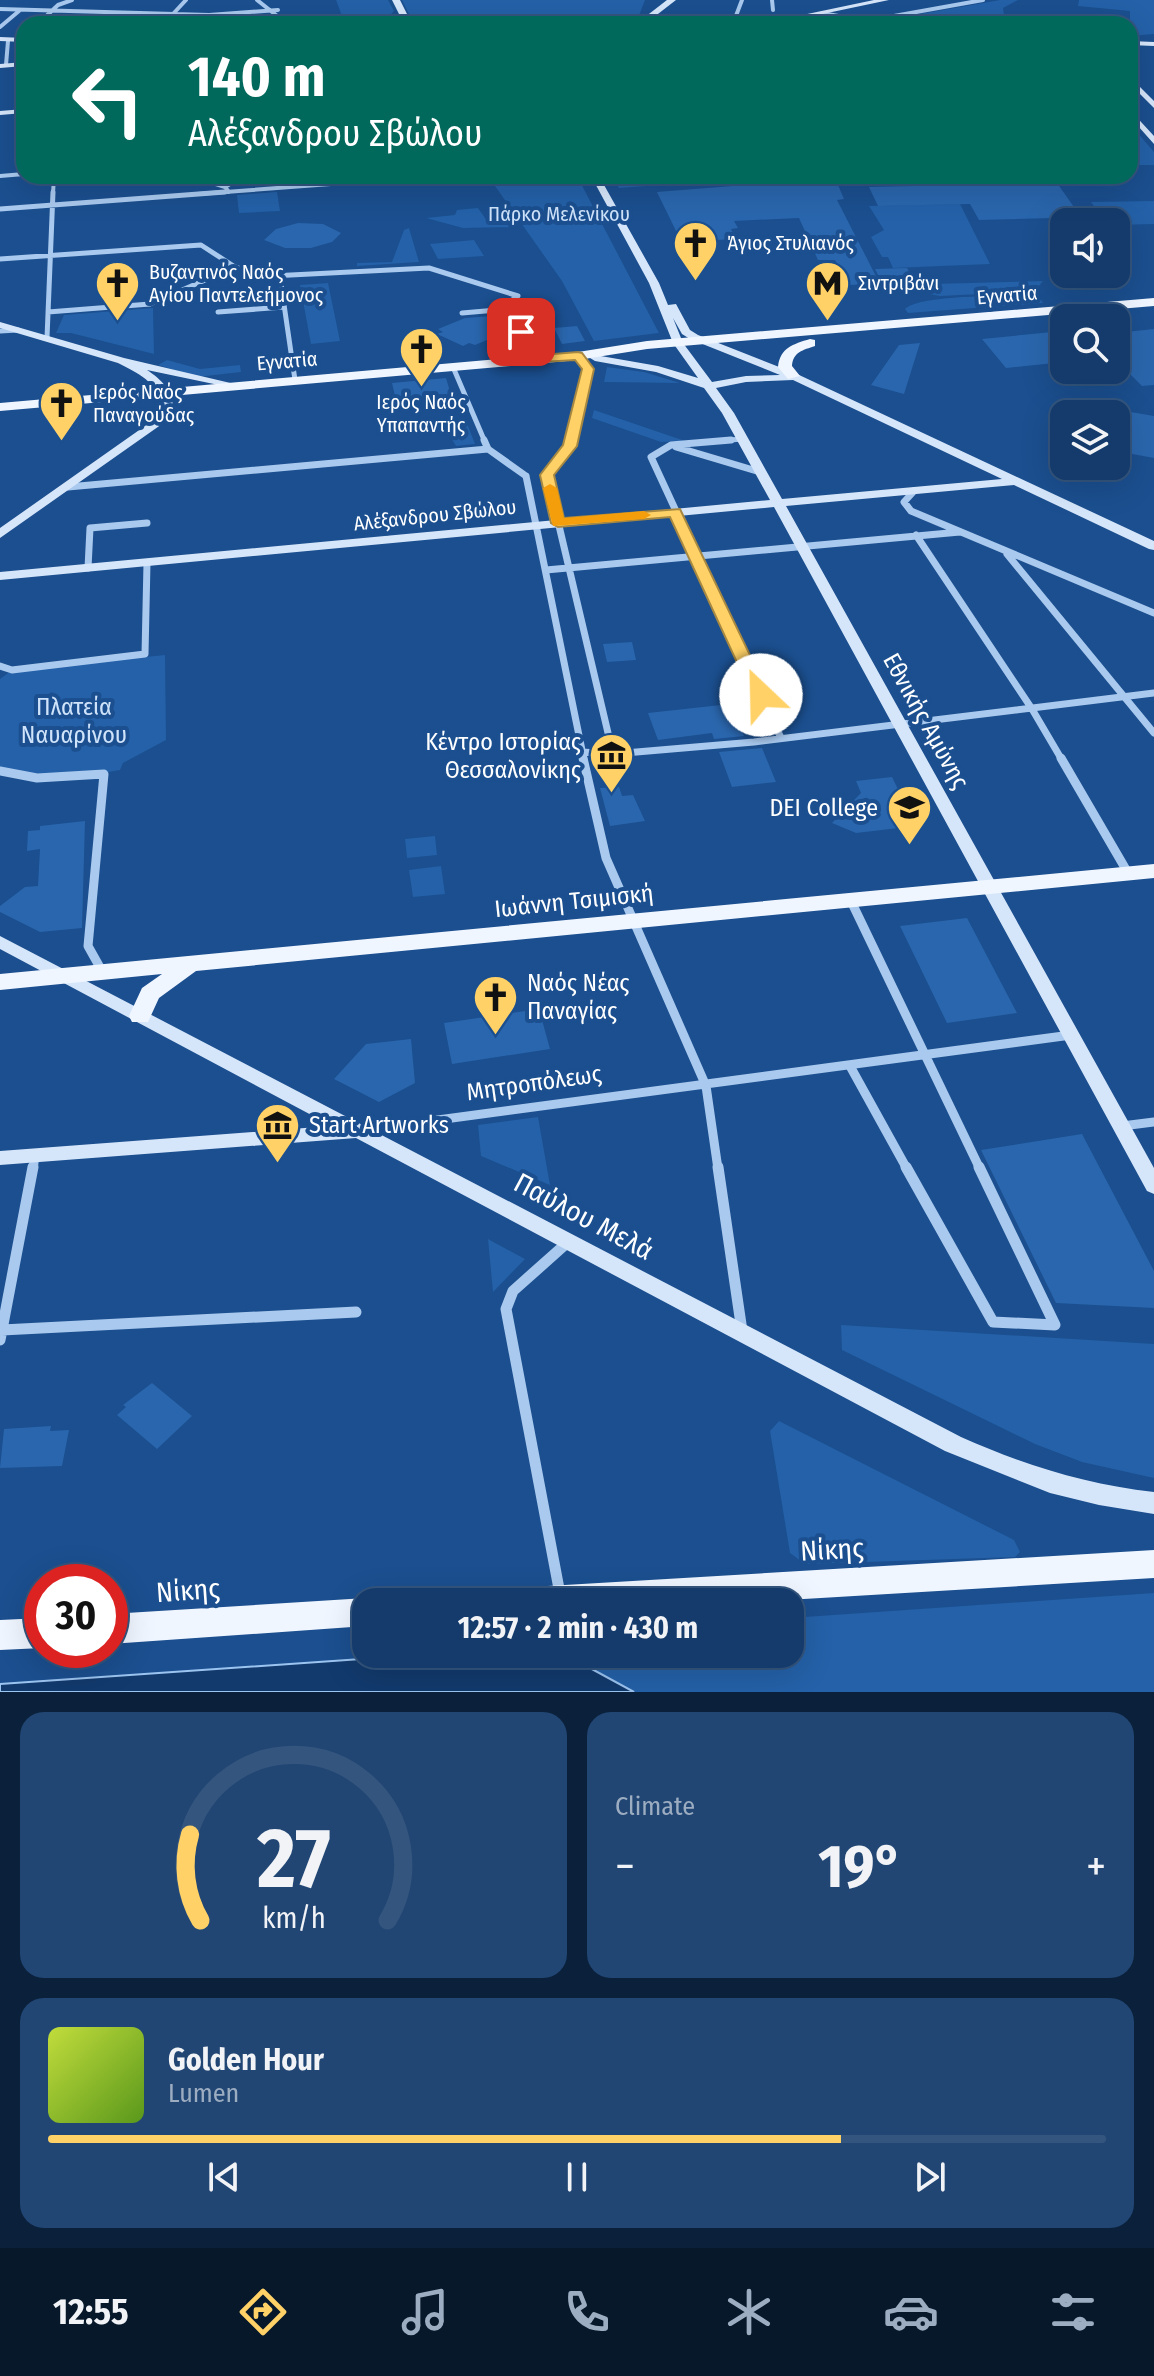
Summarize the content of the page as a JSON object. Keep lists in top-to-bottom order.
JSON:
{
  "streets": {
    "main road": [
      "Εγνατία",
      "Αλέξανδρου Σβώλου",
      "Εθνικής Αμύνης",
      "Ιωάννη Τσιμισκή",
      "Μητροπόλεως",
      "Παύλου Μελά",
      "Νίκης"
    ]
  },
  "crossings": [
    ["Εγνατία", "Εθνικής Αμύνης"],
    ["Αλέξανδρου Σβώλου", "Εθνικής Αμύνης"],
    ["Εθνικής Αμύνης", "Ιωάννη Τσιμισκή"],
    ["Εθνικής Αμύνης", "Μητροπόλεως"],
    ["Ιωάννη Τσιμισκή", "Παύλου Μελά"],
    ["Μητροπόλεως", "Παύλου Μελά"]
  ],
  "parks": ["Πάρκο Μελενίκου", "Πλατεία Ναυαρίνου"],
  "places": {
    "church": [
      "Άγιος Στυλιανός",
      "Βυζαντινός Ναός Αγίου Παντελεήμονος",
      "Ιερός Ναός Υπαπαντής",
      "Ιερός Ναός Παναγούδας",
      "Ναός Νέας Παναγίας"
    ],
    "metro station": ["Σιντριβάνι"],
    "museum": ["Κέντρο Ιστορίας Θεσσαλονίκης", "Start Artworks"],
    "school or university": ["DEI College"]
  },
  "page": {
    "turn": ["140 m", "Αλέξανδρου Σβώλου"],
    "limit": "30",
    "trip": "12:57 · 2 min · 430 m",
    "tile": "Climate",
    "heat": ["−", "19°", "+"],
    "song": ["Golden Hour", "Lumen"],
    "tabs": "12:55",
    "gauge": ["27", "km/h"]
  }
}
